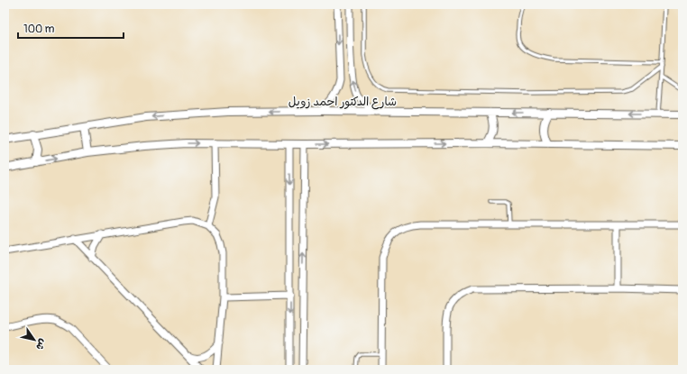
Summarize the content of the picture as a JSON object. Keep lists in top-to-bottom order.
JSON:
{
  "streets": {
    "street": ["شارع الدكتور احمد زويل"]
  },
  "scale_bar": "100 m",
  "north": "bottom right"
}
